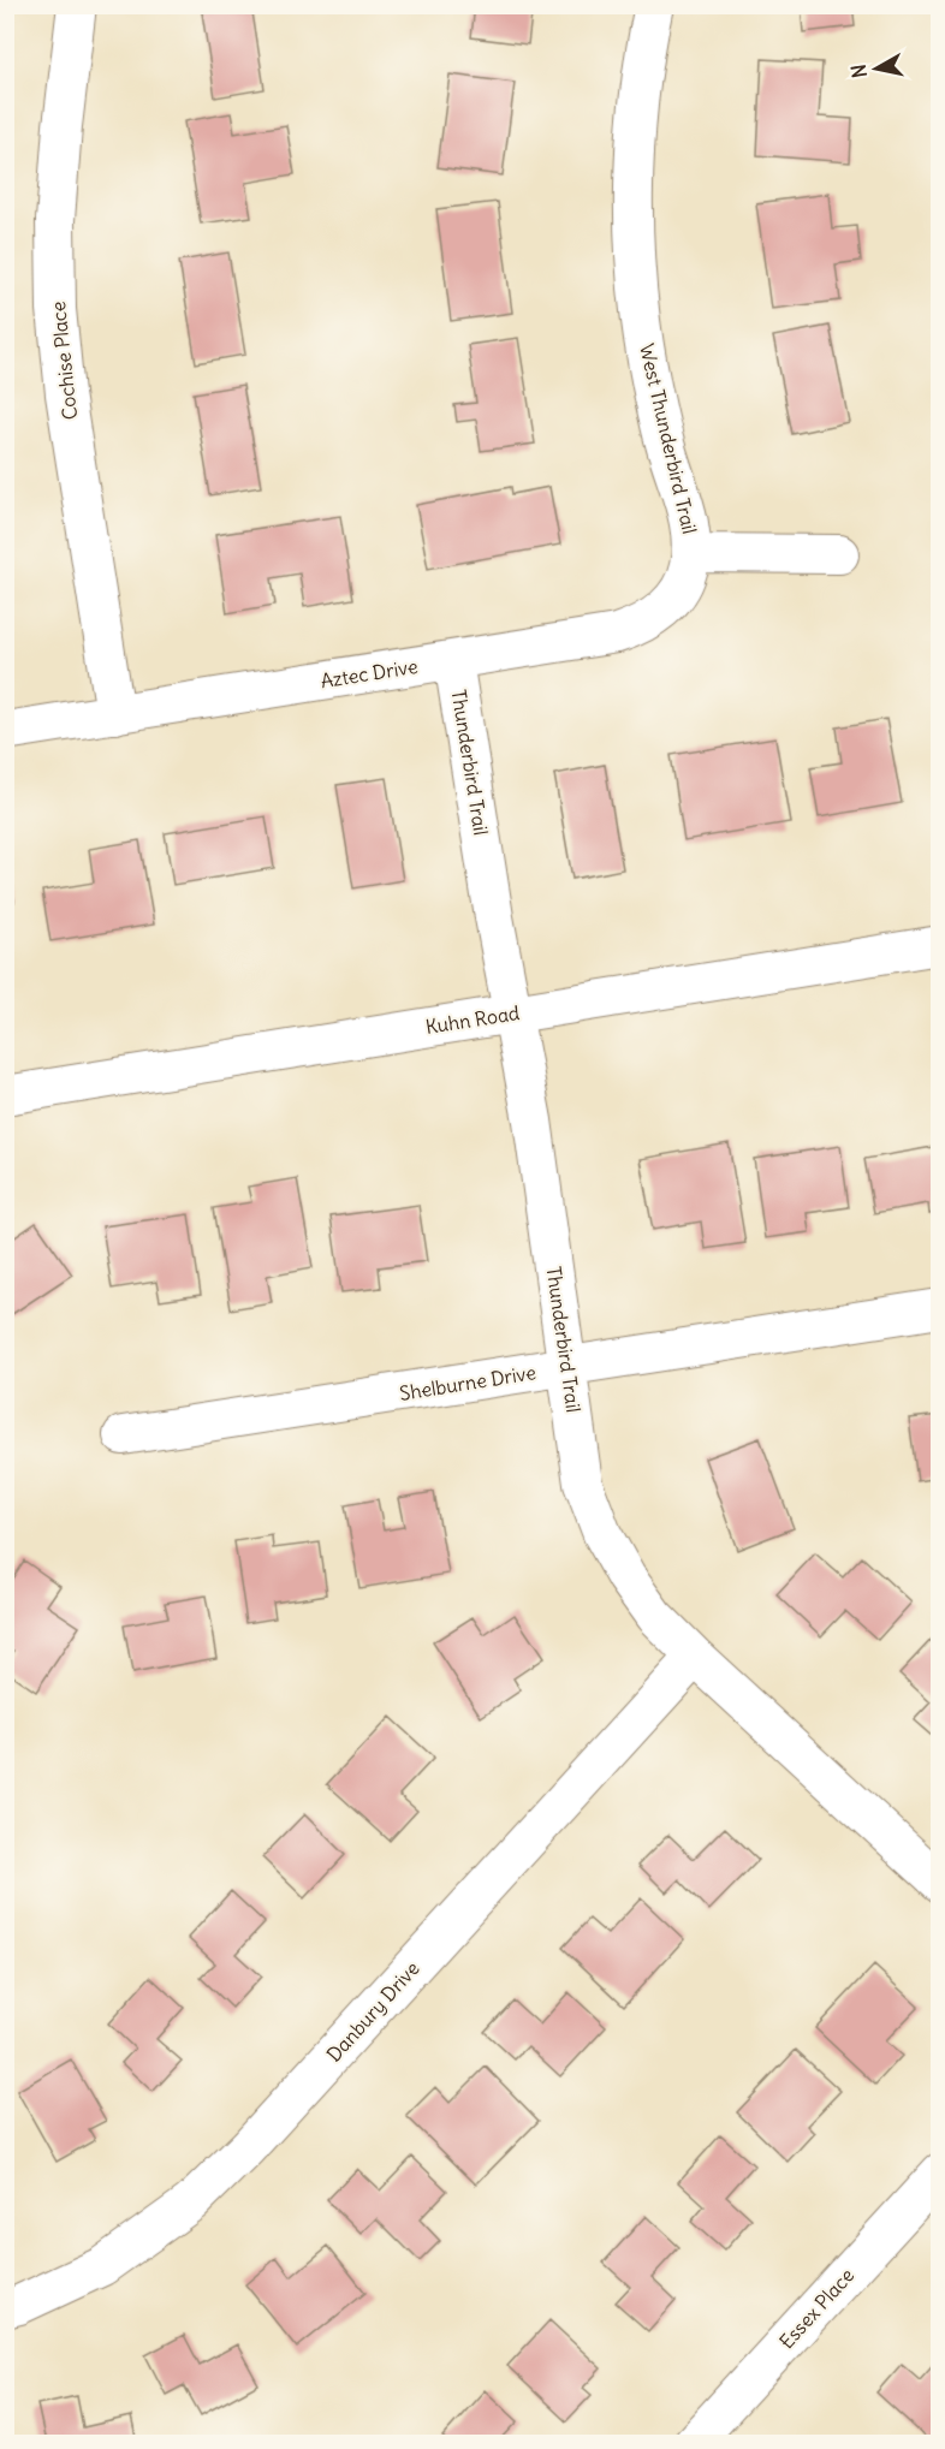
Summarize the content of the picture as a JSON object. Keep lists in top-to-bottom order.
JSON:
{
  "streets": {
    "street": [
      "Cochise Place",
      "West Thunderbird Trail",
      "Aztec Drive",
      "Thunderbird Trail",
      "Kuhn Road",
      "Shelburne Drive",
      "Danbury Drive",
      "Essex Place"
    ]
  },
  "crossings": [
    ["Cochise Place", "Aztec Drive"],
    ["West Thunderbird Trail", "Aztec Drive"],
    ["Aztec Drive", "Thunderbird Trail"],
    ["Thunderbird Trail", "Kuhn Road"],
    ["Thunderbird Trail", "Shelburne Drive"],
    ["Thunderbird Trail", "Danbury Drive"]
  ],
  "north": "left"
}
